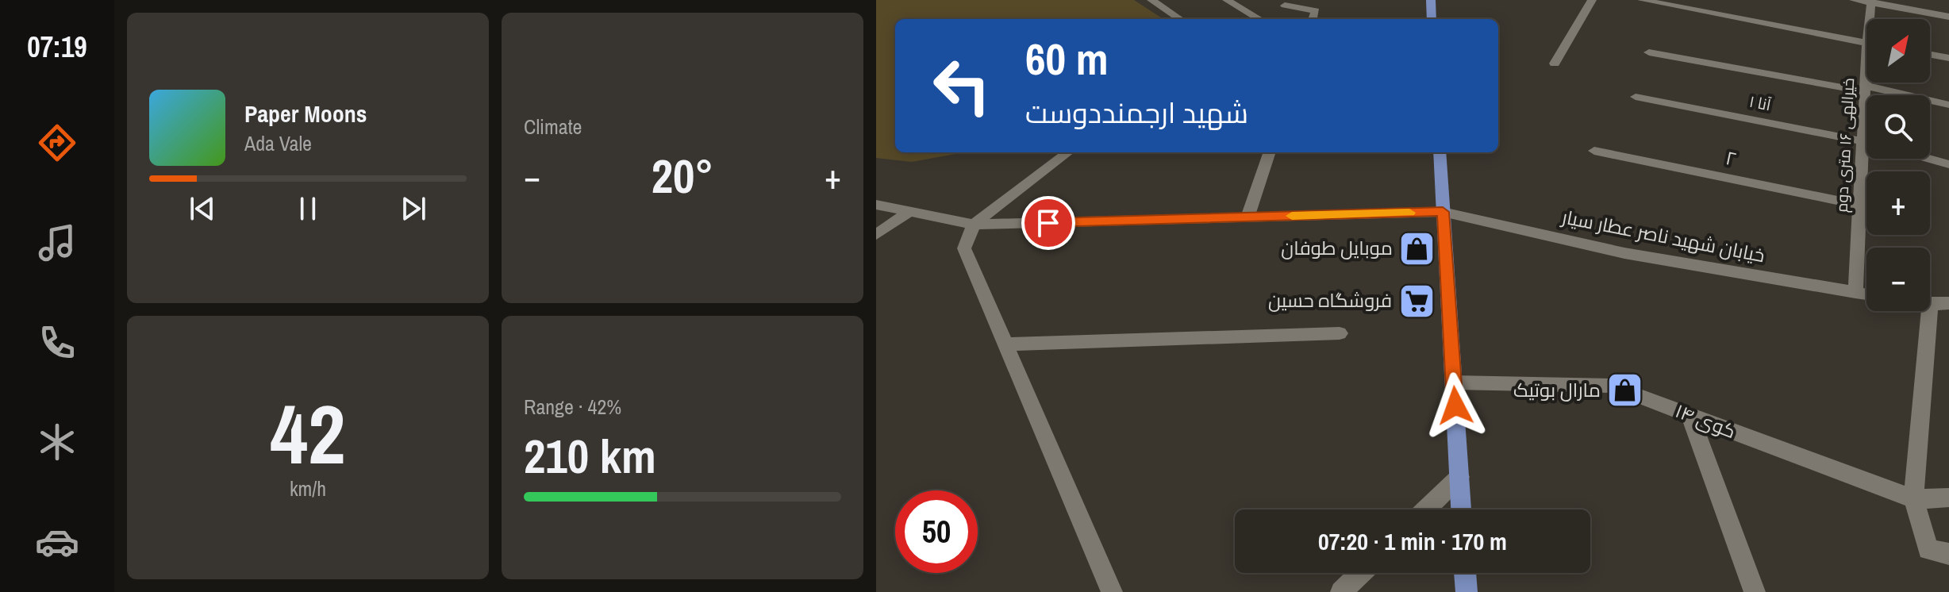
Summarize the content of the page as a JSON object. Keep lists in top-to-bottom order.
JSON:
{
  "streets": {
    "street": [
      "آنا ۱",
      "خیرالهی ۱۶ متری دوم",
      "۲",
      "خیابان شهید ناصر عطار سیار",
      "کوی ۱۴"
    ]
  },
  "crossings": [
    ["آنا ۱", "خیرالهی ۱۶ متری دوم"],
    ["خیرالهی ۱۶ متری دوم", "۲"],
    ["خیرالهی ۱۶ متری دوم", "خیابان شهید ناصر عطار سیار"]
  ],
  "places": {
    "shop": ["موبایل طوفان", "مارال بوتیک"],
    "supermarket": ["فروشگاه حسین"]
  },
  "north": "top right",
  "page": {
    "tabs": "07:19",
    "tile": [
      "Climate",
      ["42", "km/h"],
      ["Range · 42%", "210 km"]
    ],
    "map_buttons": ["+", "−"],
    "turn": ["60 m", "شهید ارجمنددوست"],
    "song": ["Paper Moons", "Ada Vale"],
    "heat": ["−", "20°", "+"],
    "limit": "50",
    "trip": "07:20 · 1 min · 170 m"
  }
}
